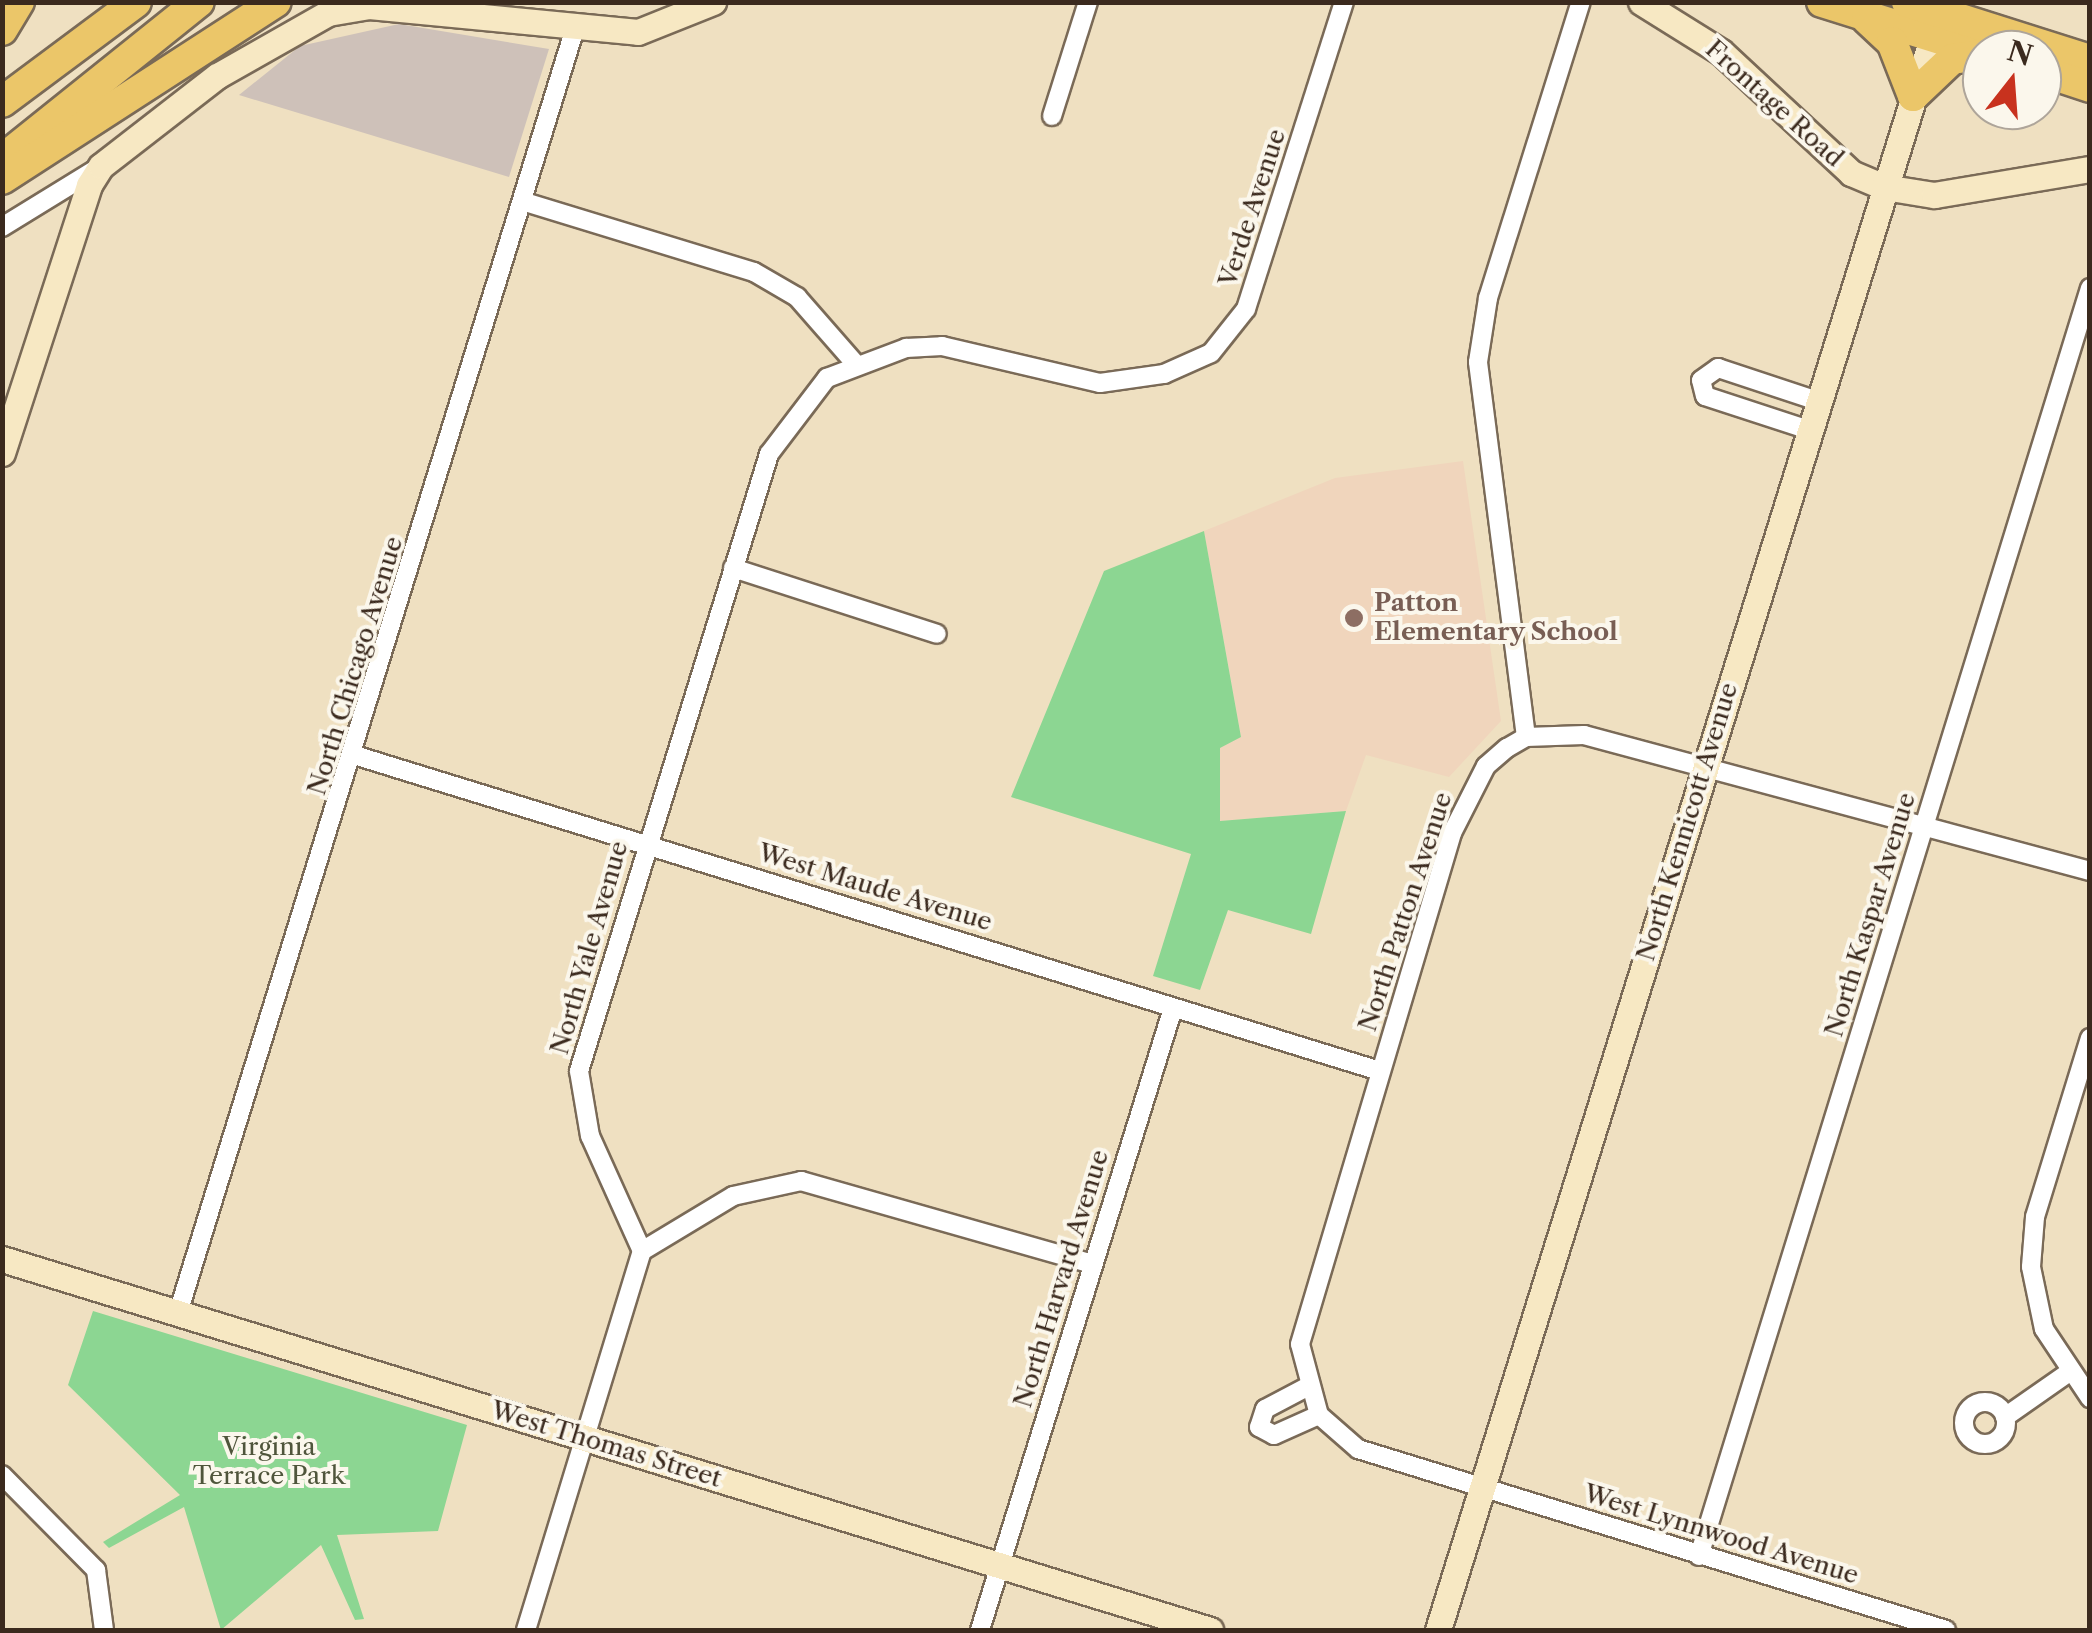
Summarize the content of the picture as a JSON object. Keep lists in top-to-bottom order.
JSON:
{
  "streets": {
    "street": [
      "Frontage Road",
      "Verde Avenue",
      "North Chicago Avenue",
      "North Kennicott Avenue",
      "West Maude Avenue",
      "North Patton Avenue",
      "North Kaspar Avenue",
      "North Yale Avenue",
      "North Harvard Avenue",
      "West Thomas Street",
      "West Lynnwood Avenue"
    ]
  },
  "crossings": [
    ["Frontage Road", "North Kennicott Avenue"],
    ["Verde Avenue", "North Yale Avenue"],
    ["North Chicago Avenue", "West Maude Avenue"],
    ["North Chicago Avenue", "West Thomas Street"],
    ["North Kennicott Avenue", "North Patton Avenue"],
    ["North Kennicott Avenue", "West Lynnwood Avenue"],
    ["West Maude Avenue", "North Patton Avenue"],
    ["West Maude Avenue", "North Yale Avenue"],
    ["West Maude Avenue", "North Harvard Avenue"],
    ["North Patton Avenue", "West Lynnwood Avenue"],
    ["North Kaspar Avenue", "West Lynnwood Avenue"],
    ["North Harvard Avenue", "West Thomas Street"]
  ],
  "parks": ["Virginia Terrace Park"],
  "places": ["Patton Elementary School"],
  "north": "top"
}
